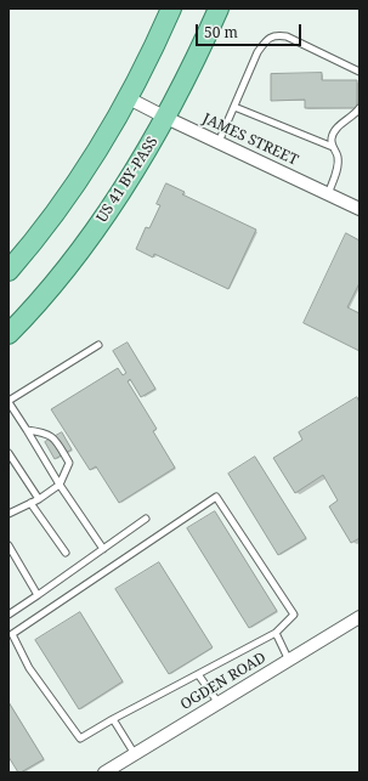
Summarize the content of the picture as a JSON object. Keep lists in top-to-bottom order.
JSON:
{
  "streets": {
    "main road": ["US 41 BY-PASS"],
    "street": ["JAMES STREET", "OGDEN ROAD"]
  },
  "crossings": [
    ["JAMES STREET", "US 41 BY-PASS"]
  ],
  "scale_bar": "50 m"
}
